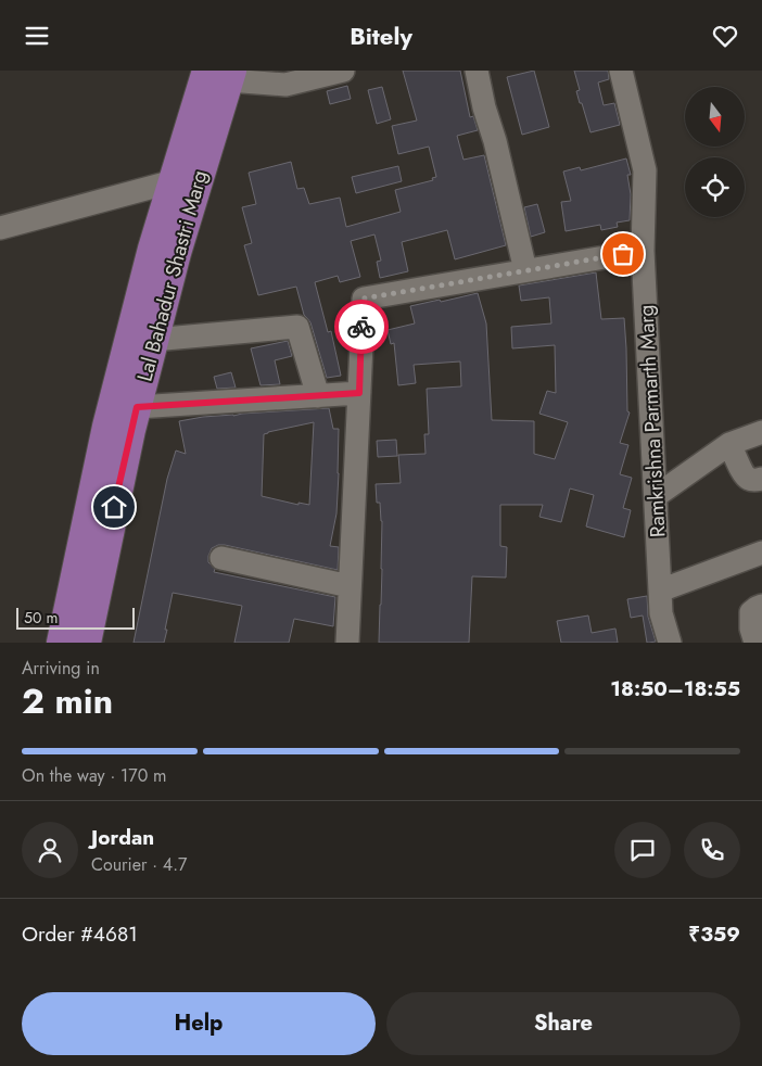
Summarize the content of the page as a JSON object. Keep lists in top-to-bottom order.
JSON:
{
  "streets": {
    "main road": ["Lal Bahadur Shastri Marg"],
    "street": ["Ramkrishna Parmarth Marg"]
  },
  "scale_bar": "50 m",
  "north": "bottom",
  "page": {
    "header": "Bitely",
    "scale": "50 m",
    "heading": ["2 min", "Arriving in", "18:50–18:55"],
    "panel": [
      "Jordan",
      "Courier · 4.7",
      "Order #4681",
      "₹359"
    ],
    "bar": "On the way · 170 m",
    "buttons": ["Help", "Share"]
  }
}
